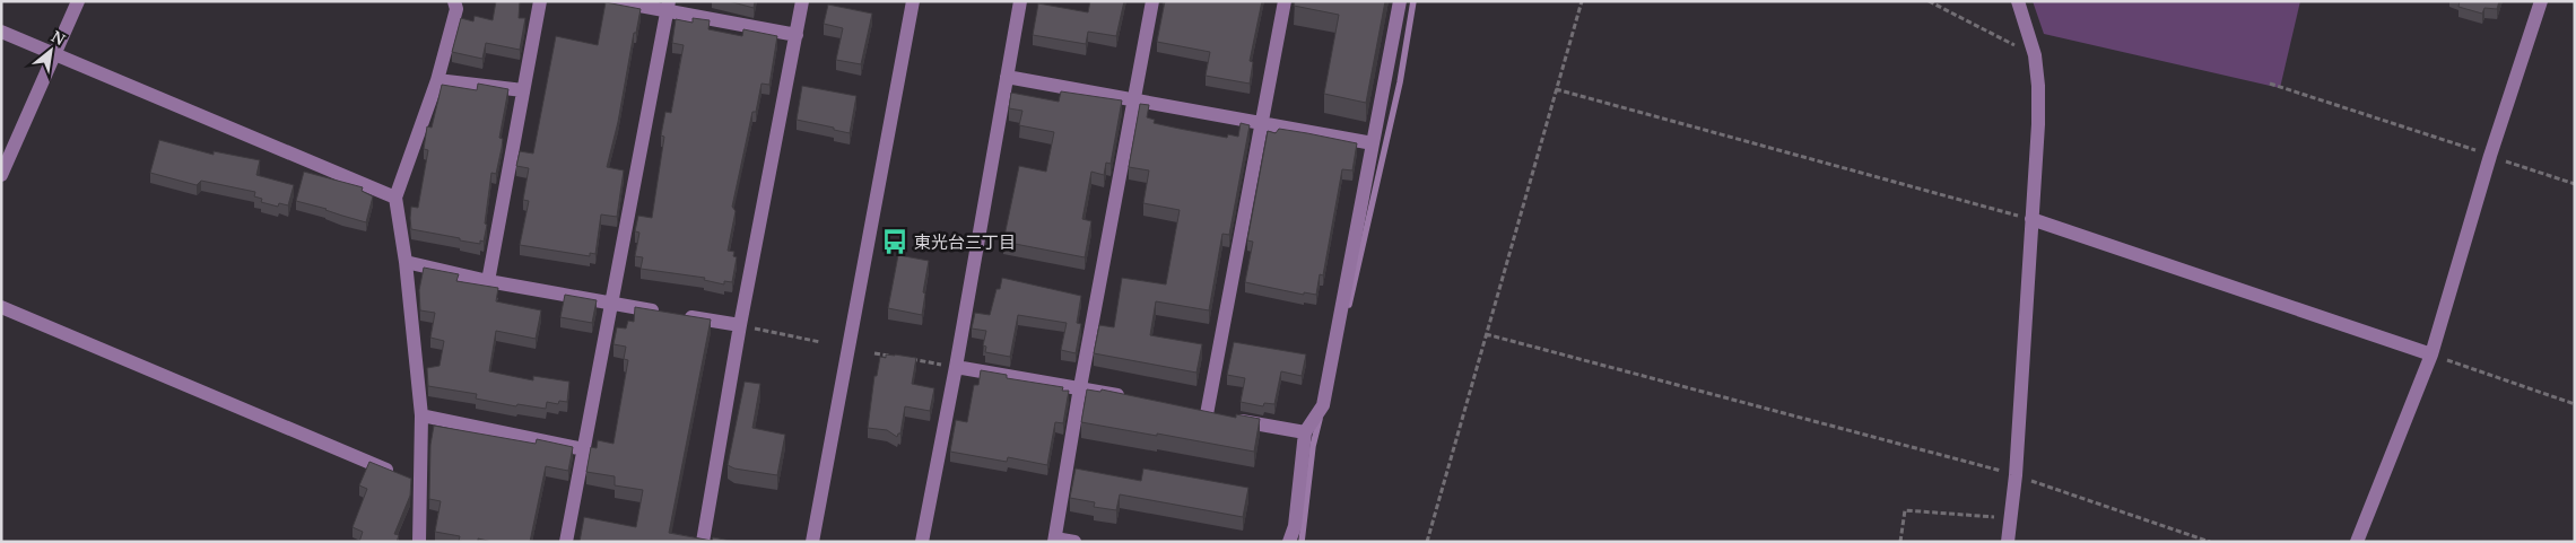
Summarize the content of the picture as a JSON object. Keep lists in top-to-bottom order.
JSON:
{
  "places": {
    "bus stop": ["東光台三丁目"]
  },
  "north": "top right"
}
